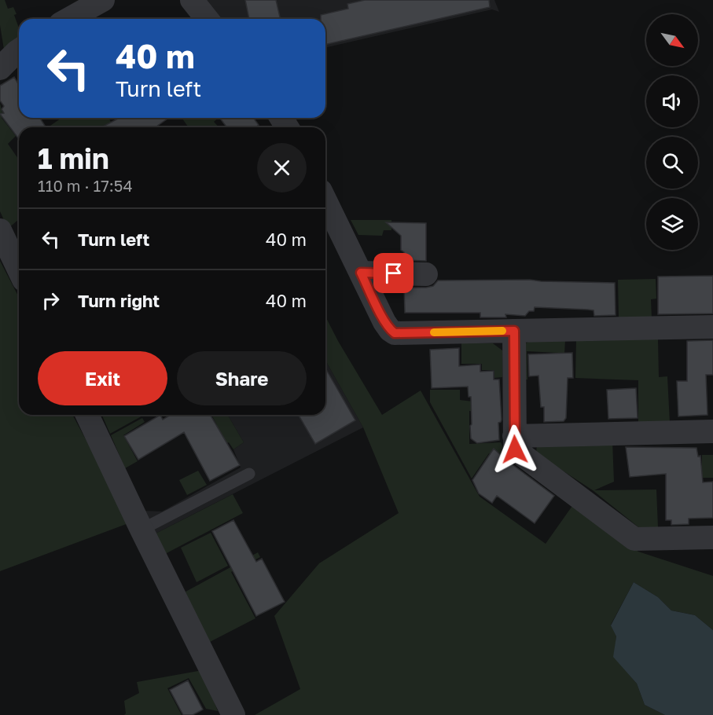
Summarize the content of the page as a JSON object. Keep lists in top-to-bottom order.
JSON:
{
  "north": "bottom right",
  "page": {
    "turn": ["40 m", "Turn left"],
    "heading": ["1 min", "110 m · 17:54"],
    "list": [
      {
        "name": "Turn left",
        "value": "40 m"
      },
      {
        "name": "Turn right",
        "value": "40 m"
      }
    ],
    "buttons": ["Exit", "Share"]
  }
}
